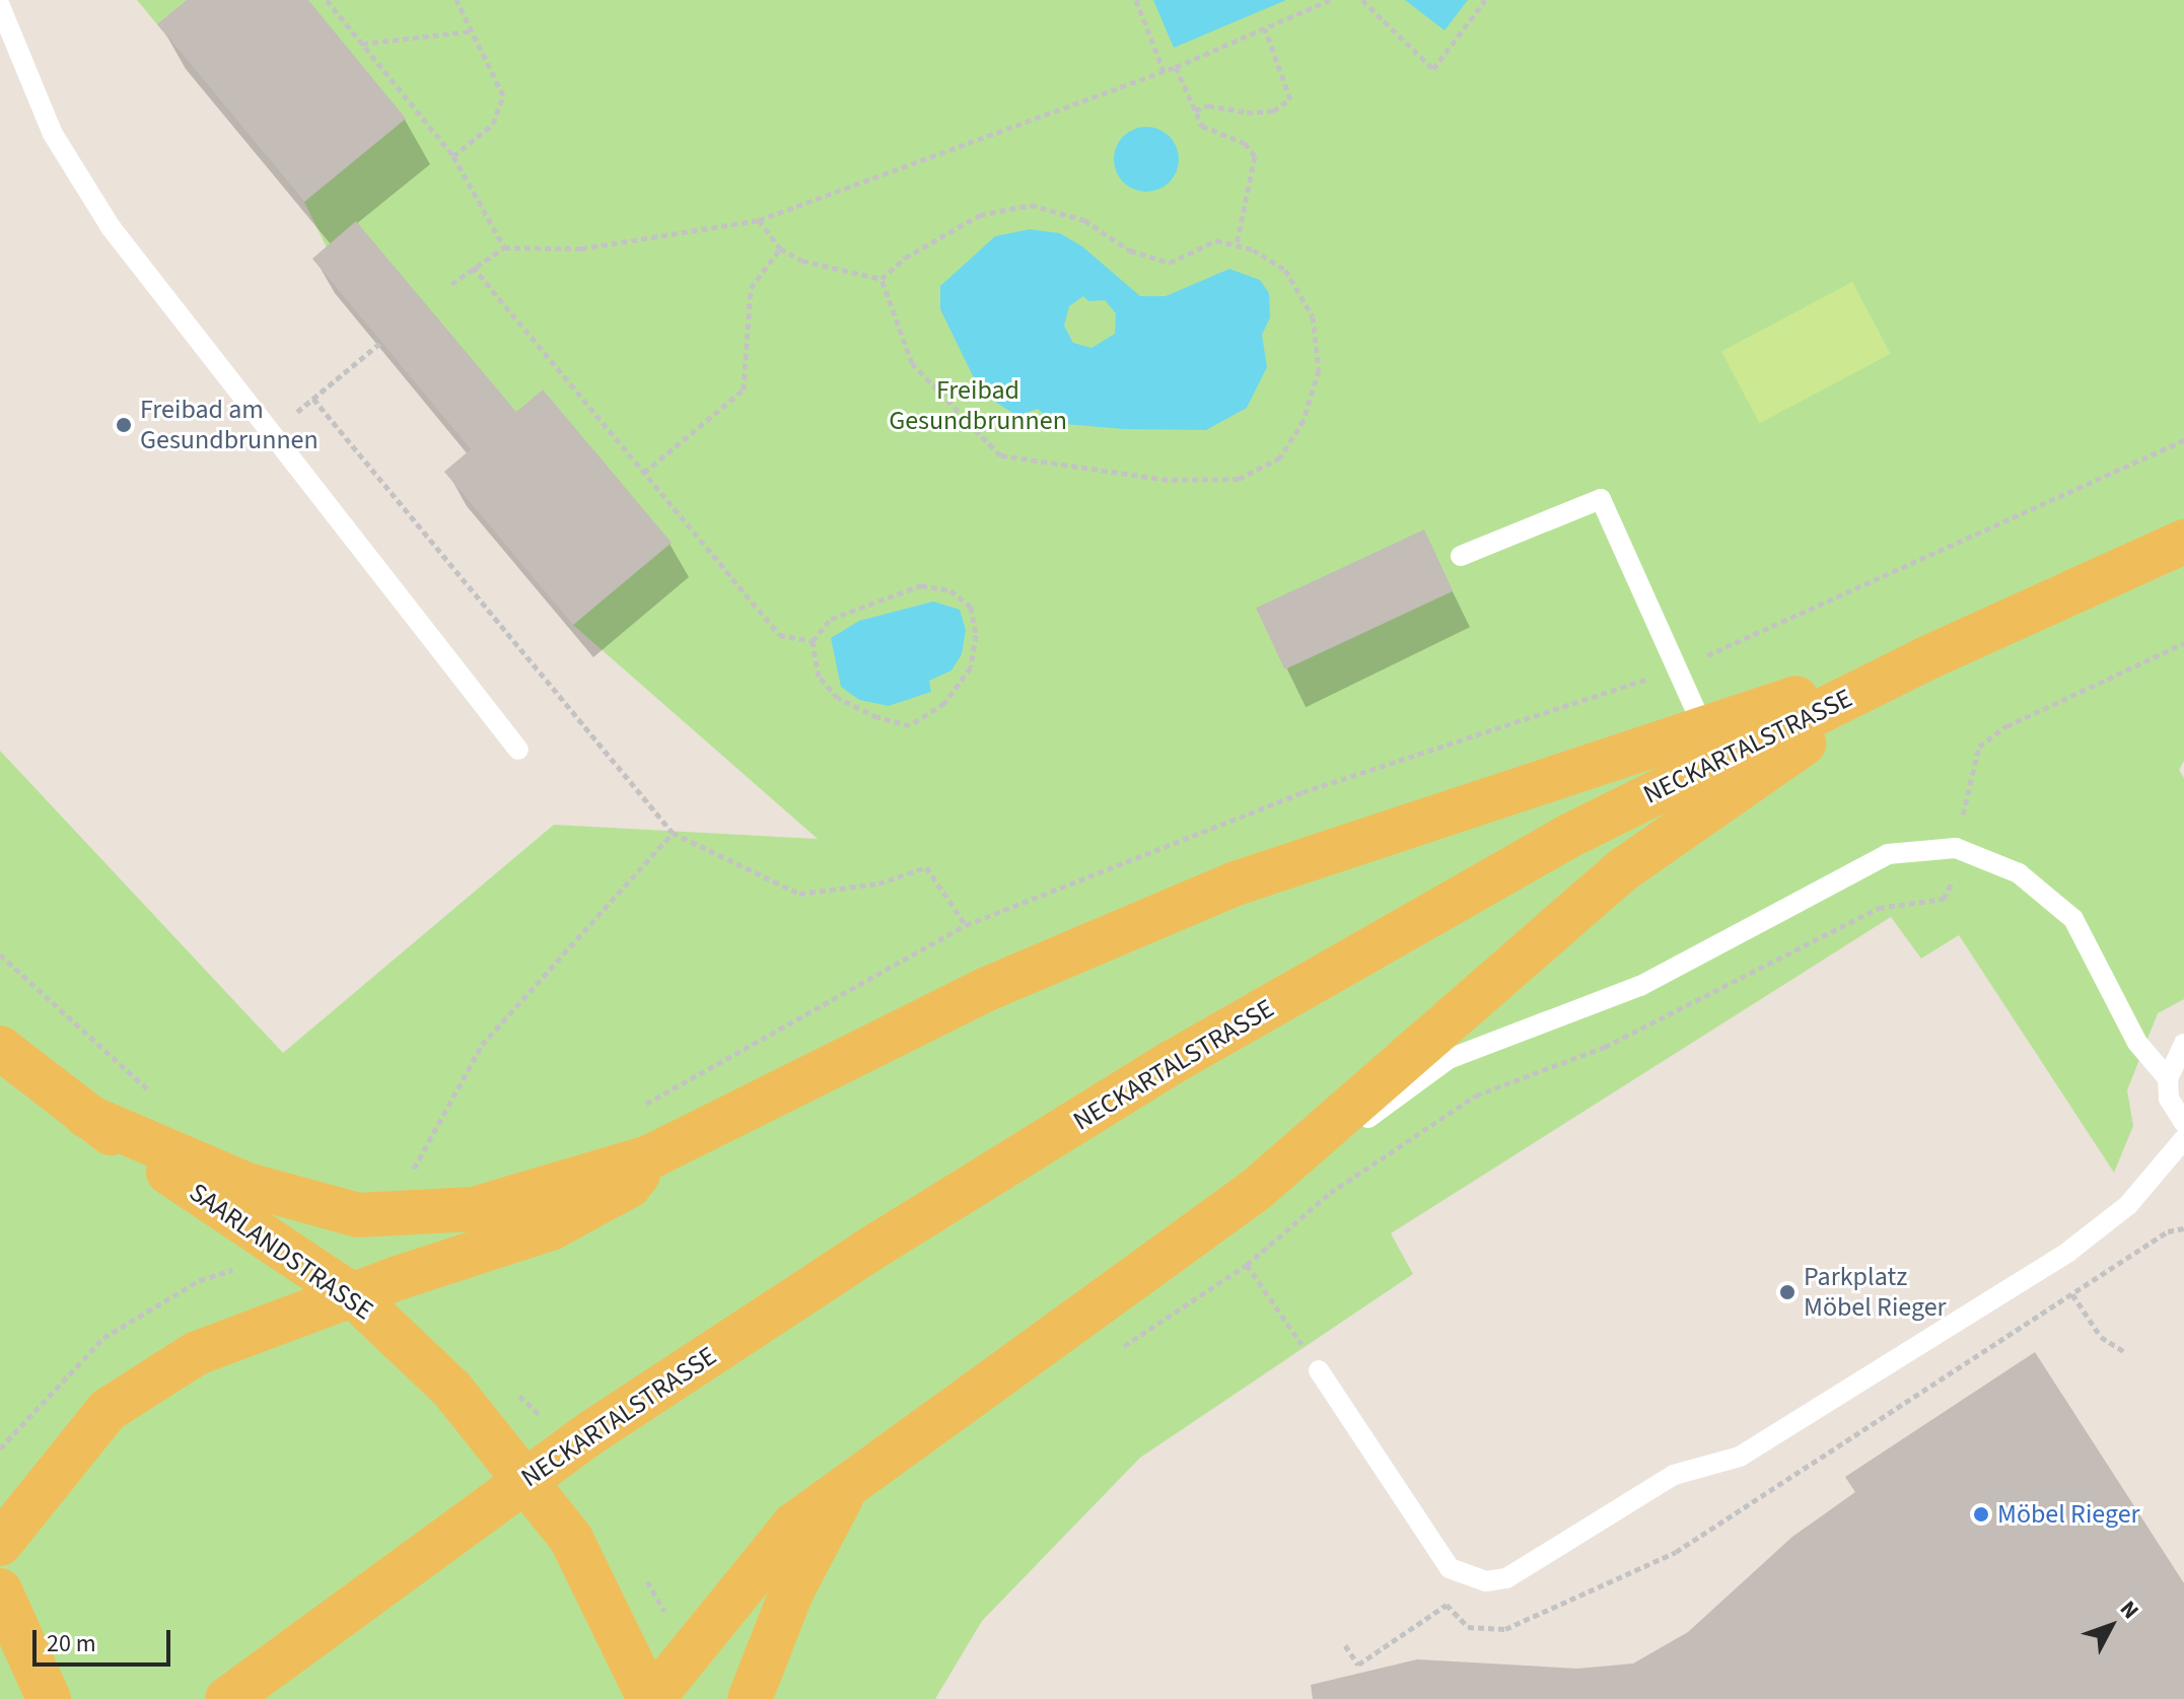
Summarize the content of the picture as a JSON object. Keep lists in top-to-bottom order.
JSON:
{
  "streets": {
    "main road": ["NECKARTALSTRASSE", "SAARLANDSTRASSE"]
  },
  "parks": ["Freibad Gesundbrunnen"],
  "places": ["Freibad am Gesundbrunnen", "Parkplatz Möbel Rieger", "Möbel Rieger"],
  "scale_bar": "20 m",
  "north": "top right"
}
